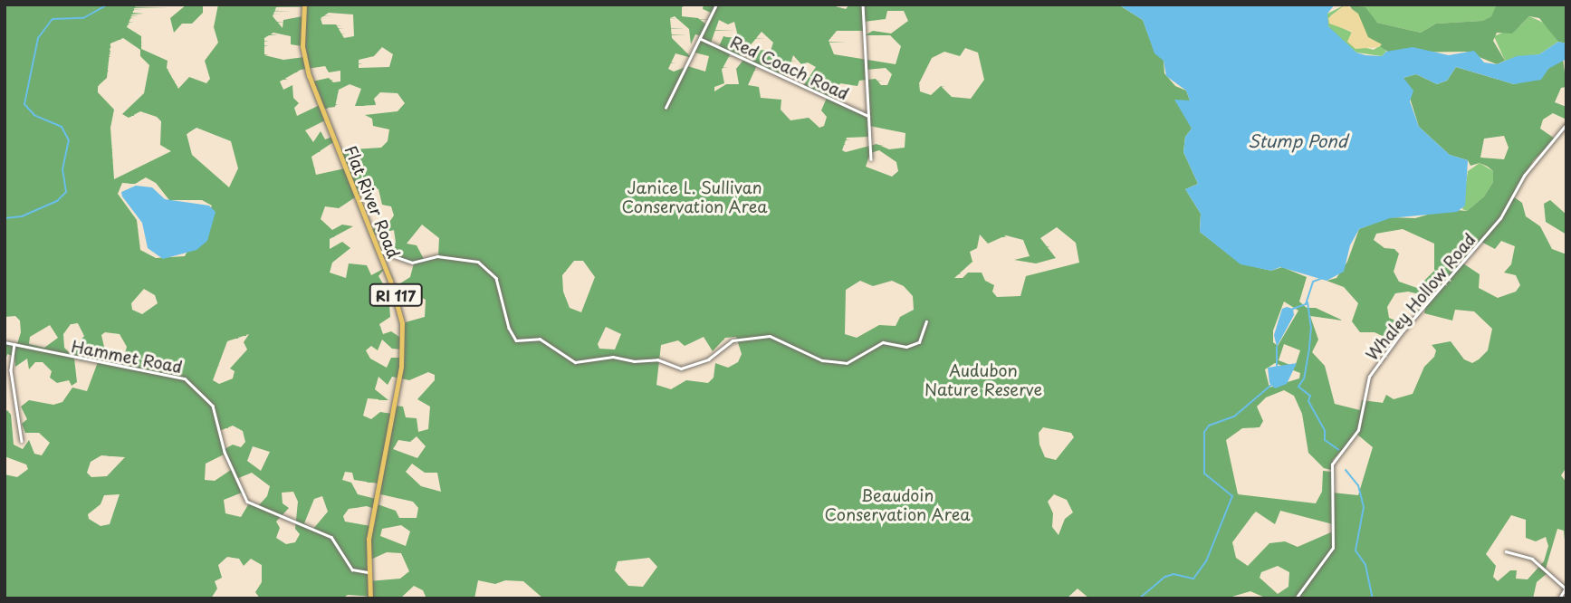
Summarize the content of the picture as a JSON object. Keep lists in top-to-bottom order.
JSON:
{
  "streets": {
    "main road": ["Flat River Road", "RI 117"],
    "street": ["Red Coach Road", "Whaley Hollow Road", "Hammet Road"]
  },
  "crossings": [
    ["Flat River Road", "Hammet Road"]
  ],
  "water": ["Stump Pond"],
  "parks": ["Janice L. Sullivan Conservation Area", "Audubon Nature Reserve", "Beaudoin Conservation Area"]
}
